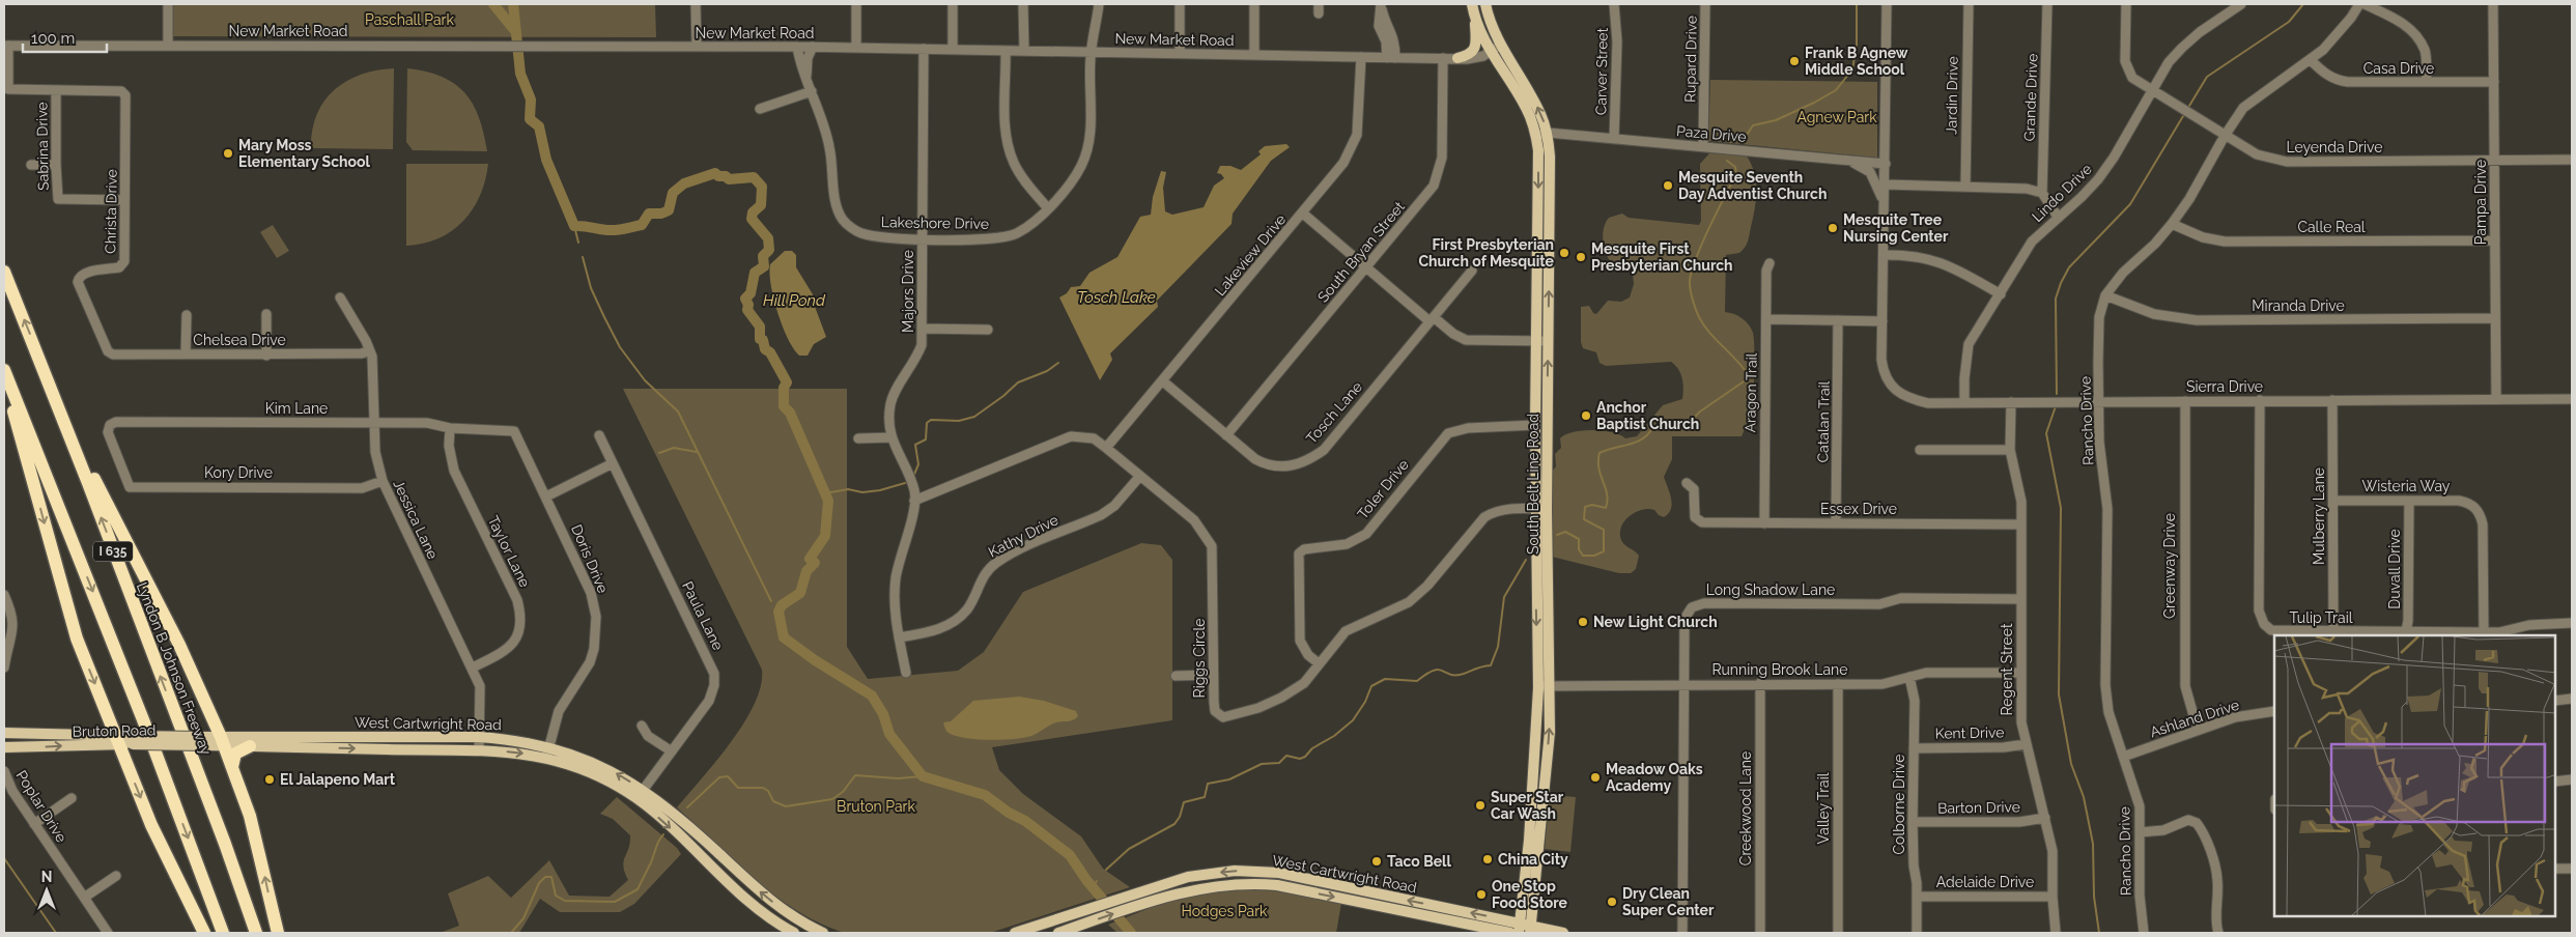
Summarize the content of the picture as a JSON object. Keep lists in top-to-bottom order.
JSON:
{
  "streets": {
    "highway": ["I 635", "Lyndon B Johnson Freeway"],
    "main road": ["South Belt Line Road", "West Cartwright Road", "Bruton Road"],
    "street": [
      "New Market Road",
      "Rupard Drive",
      "Casa Drive",
      "Carver Street",
      "Jardin Drive",
      "Grande Drive",
      "Paza Drive",
      "Sabrina Drive",
      "Leyenda Drive",
      "Lindo Drive",
      "Pampa Drive",
      "Christa Drive",
      "Lakeshore Drive",
      "Calle Real",
      "South Bryan Street",
      "Lakeview Drive",
      "Majors Drive",
      "Miranda Drive",
      "Chelsea Drive",
      "Sierra Drive",
      "Aragon Trail",
      "Kim Lane",
      "Tosch Lane",
      "Rancho Drive",
      "Catalan Trail",
      "Kory Drive",
      "Wisteria Way",
      "Toler Drive",
      "Essex Drive",
      "Mulberry Lane",
      "Jessica Lane",
      "Kathy Drive",
      "Taylor Lane",
      "Doris Drive",
      "Greenway Drive",
      "Duvall Drive",
      "Long Shadow Lane",
      "Paula Lane",
      "Tulip Trail",
      "Riggs Circle",
      "Running Brook Lane",
      "Regent Street",
      "Ashland Drive",
      "Kent Drive",
      "Colborne Drive",
      "Poplar Drive",
      "Barton Drive",
      "Creekwood Lane",
      "Valley Trail",
      "Adelaide Drive"
    ]
  },
  "crossings": [
    ["New Market Road", "Lakeshore Drive"],
    ["New Market Road", "South Bryan Street"],
    ["New Market Road", "Lakeview Drive"],
    ["New Market Road", "Majors Drive"],
    ["New Market Road", "South Belt Line Road"],
    ["Rupard Drive", "Paza Drive"],
    ["Casa Drive", "Pampa Drive"],
    ["Casa Drive", "Rancho Drive"],
    ["Carver Street", "Paza Drive"],
    ["Paza Drive", "South Belt Line Road"],
    ["Sabrina Drive", "Christa Drive"],
    ["Leyenda Drive", "Lindo Drive"],
    ["Leyenda Drive", "Pampa Drive"],
    ["Leyenda Drive", "Rancho Drive"],
    ["Lindo Drive", "Sierra Drive"],
    ["Pampa Drive", "Calle Real"],
    ["Pampa Drive", "Miranda Drive"],
    ["Pampa Drive", "Sierra Drive"],
    ["Christa Drive", "Chelsea Drive"],
    ["Lakeshore Drive", "Majors Drive"],
    ["Calle Real", "Rancho Drive"],
    ["South Bryan Street", "Tosch Lane"],
    ["Lakeview Drive", "Tosch Lane"],
    ["Lakeview Drive", "Riggs Circle"],
    ["Majors Drive", "Kathy Drive"],
    ["Majors Drive", "Riggs Circle"],
    ["Miranda Drive", "Rancho Drive"],
    ["Chelsea Drive", "Jessica Lane"],
    ["Sierra Drive", "Rancho Drive"],
    ["Sierra Drive", "Mulberry Lane"],
    ["Sierra Drive", "Greenway Drive"],
    ["Sierra Drive", "Tulip Trail"],
    ["Sierra Drive", "Regent Street"],
    ["Aragon Trail", "Essex Drive"],
    ["Kim Lane", "Kory Drive"],
    ["Kim Lane", "Jessica Lane"],
    ["Kim Lane", "Taylor Lane"],
    ["Kim Lane", "Doris Drive"],
    ["Rancho Drive", "Ashland Drive"],
    ["Catalan Trail", "Essex Drive"],
    ["Kory Drive", "Jessica Lane"],
    ["South Belt Line Road", "Toler Drive"],
    ["South Belt Line Road", "Riggs Circle"],
    ["South Belt Line Road", "Running Brook Lane"],
    ["South Belt Line Road", "West Cartwright Road"],
    ["Wisteria Way", "Mulberry Lane"],
    ["Wisteria Way", "Duvall Drive"],
    ["Wisteria Way", "Tulip Trail"],
    ["Toler Drive", "Riggs Circle"],
    ["Essex Drive", "Regent Street"],
    ["Mulberry Lane", "Tulip Trail"],
    ["Jessica Lane", "Taylor Lane"],
    ["Jessica Lane", "West Cartwright Road"],
    ["Kathy Drive", "Riggs Circle"],
    ["Doris Drive", "West Cartwright Road"],
    ["Greenway Drive", "Ashland Drive"],
    ["Duvall Drive", "Tulip Trail"],
    ["Long Shadow Lane", "Running Brook Lane"],
    ["Long Shadow Lane", "Regent Street"],
    ["Paula Lane", "West Cartwright Road"],
    ["Running Brook Lane", "Regent Street"],
    ["Running Brook Lane", "Colborne Drive"],
    ["Running Brook Lane", "Creekwood Lane"],
    ["Running Brook Lane", "Valley Trail"],
    ["Regent Street", "Kent Drive"],
    ["Regent Street", "Barton Drive"],
    ["Regent Street", "Adelaide Drive"],
    ["West Cartwright Road", "Bruton Road"],
    ["Kent Drive", "Colborne Drive"],
    ["Colborne Drive", "Barton Drive"],
    ["Colborne Drive", "Adelaide Drive"]
  ],
  "water": ["Tosch Lake", "Hill Pond"],
  "parks": [
    "Paschall Park",
    "Agnew Park",
    "Bruton Park",
    "Hodges Park"
  ],
  "places": [
    "Frank B Agnew Middle School",
    "Mary Moss Elementary School",
    "Mesquite Seventh Day Adventist Church",
    "Mesquite Tree Nursing Center",
    "First Presbyterian Church of Mesquite",
    "Mesquite First Presbyterian Church",
    "Anchor Baptist Church",
    "New Light Church",
    "Meadow Oaks Academy",
    "El Jalapeno Mart",
    "Super Star Car Wash",
    "China City",
    "Taco Bell",
    "One Stop Food Store",
    "Dry Clean Super Center"
  ],
  "scale_bar": "100 m",
  "north": "top"
}
